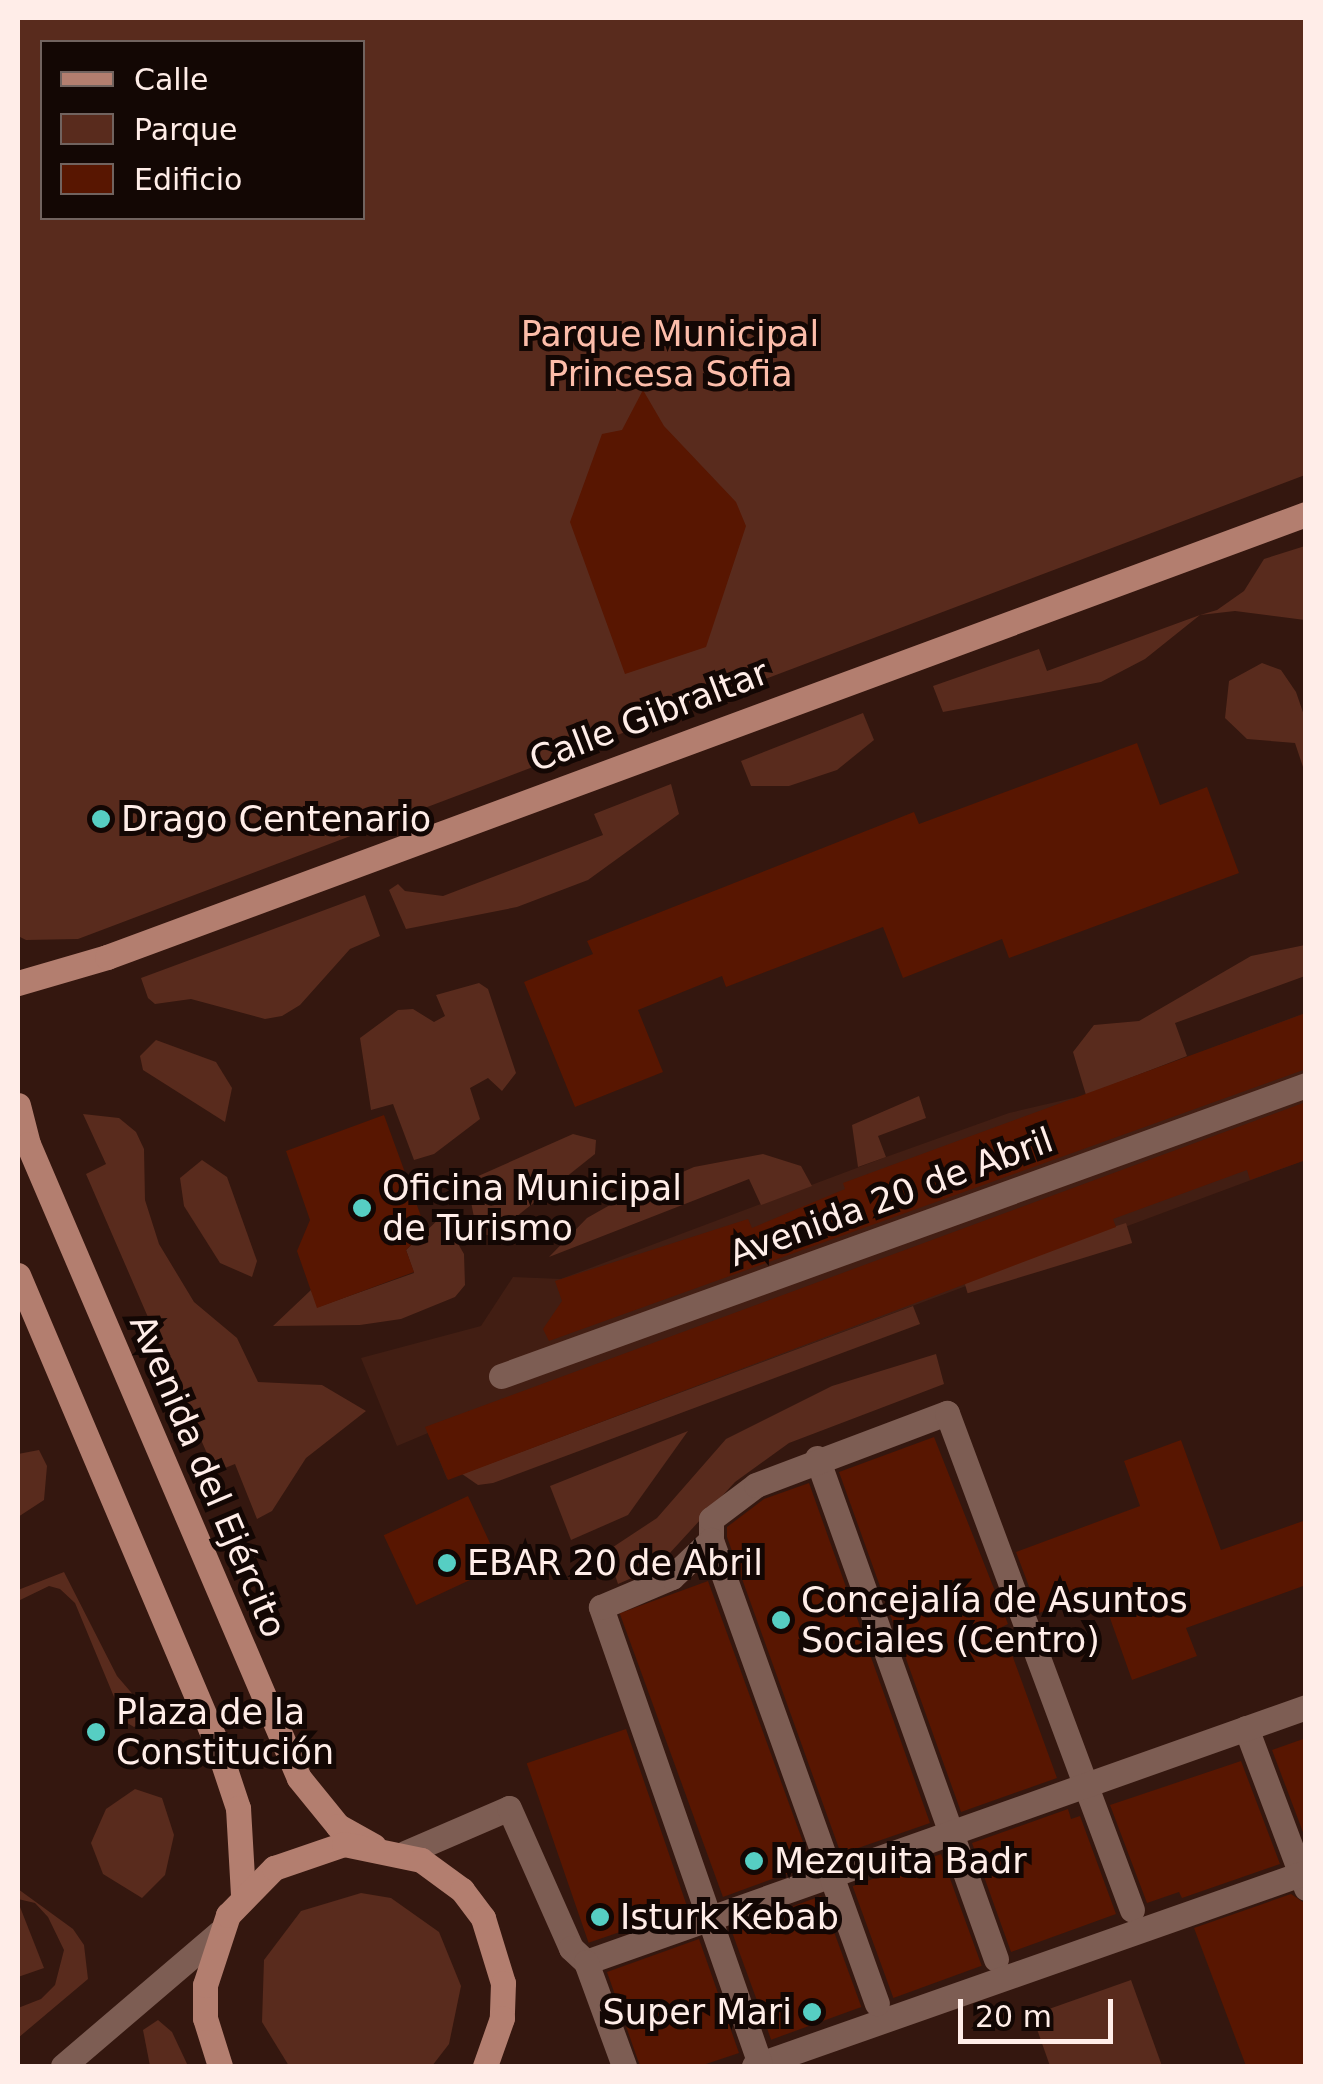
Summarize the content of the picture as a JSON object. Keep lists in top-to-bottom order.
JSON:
{
  "streets": {
    "main road": ["Calle Gibraltar", "Avenida del Ejército"],
    "street": ["Avenida 20 de Abril"]
  },
  "parks": ["Parque Municipal Princesa Sofia"],
  "places": [
    "Drago Centenario",
    "Oficina Municipal de Turismo",
    "EBAR 20 de Abril",
    "Concejalía de Asuntos Sociales (Centro)",
    "Plaza de la Constitución",
    "Mezquita Badr",
    "Isturk Kebab",
    "Super Mari"
  ],
  "legend": ["Calle", "Parque", "Edificio"],
  "scale_bar": "20 m"
}
